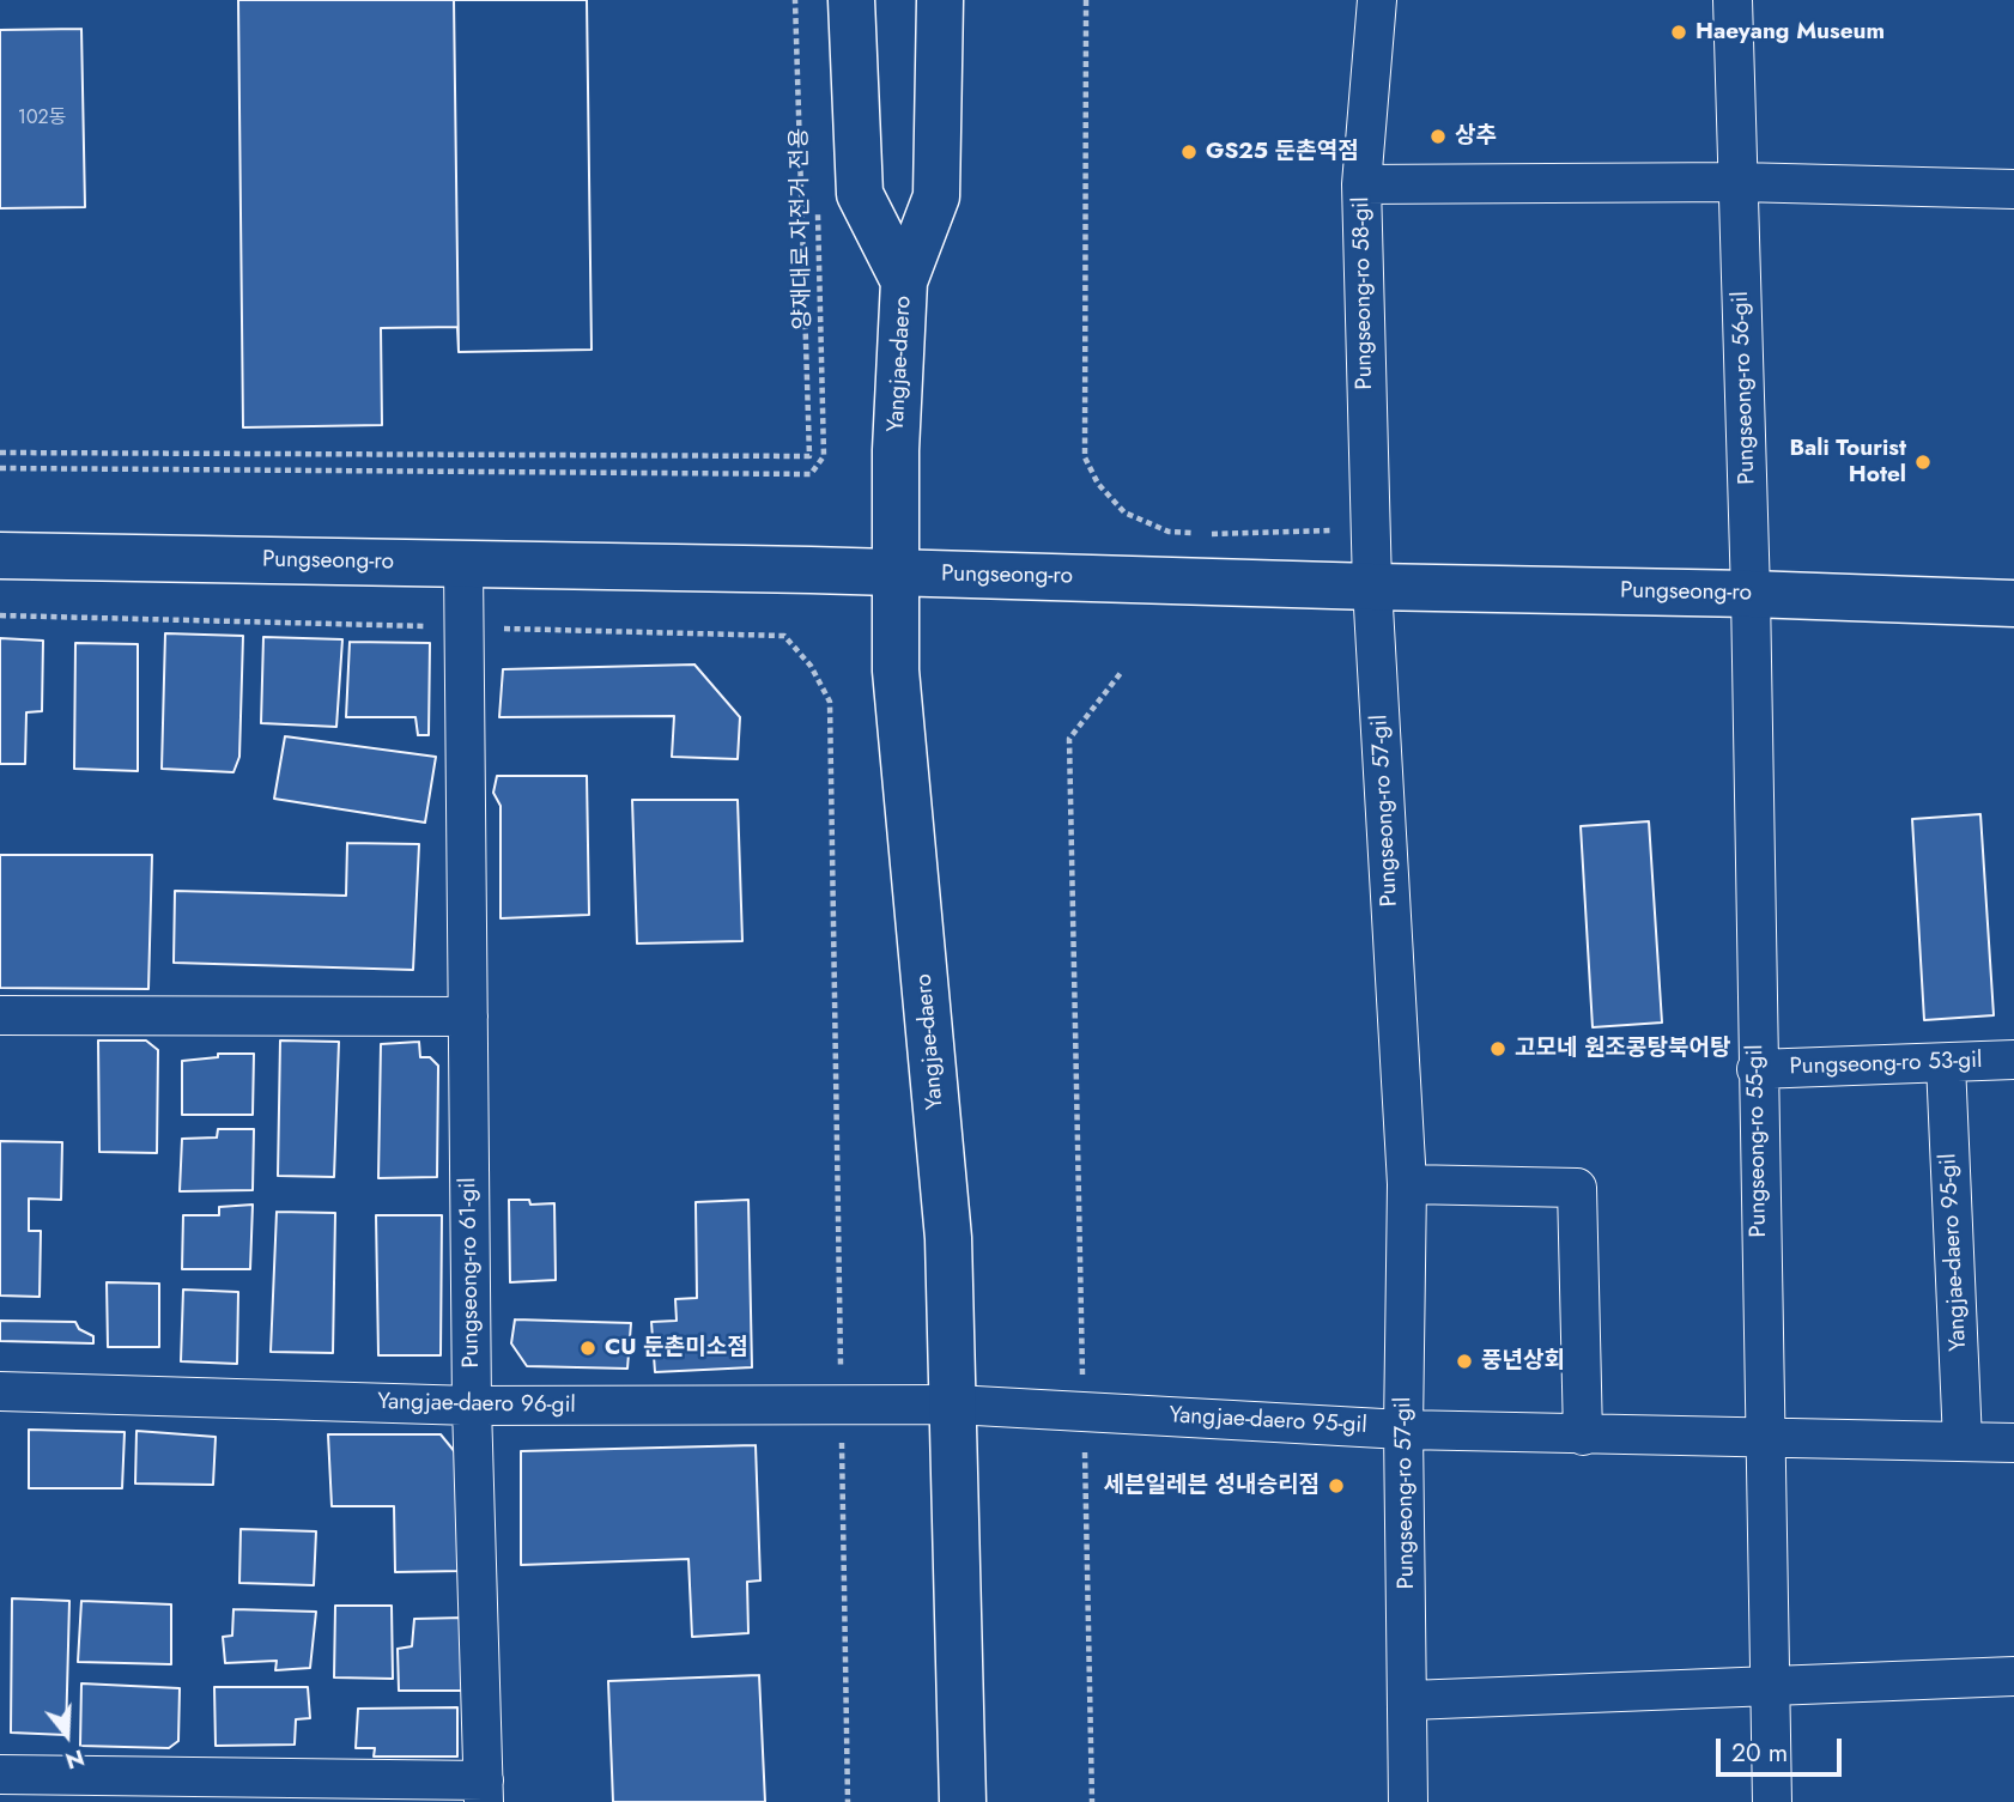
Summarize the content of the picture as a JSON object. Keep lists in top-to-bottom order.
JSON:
{
  "streets": {
    "main road": ["Yangjae-daero", "Pungseong-ro"],
    "street": [
      "Pungseong-ro 58-gil",
      "Pungseong-ro 56-gil",
      "Pungseong-ro 57-gil",
      "Pungseong-ro 53-gil",
      "Pungseong-ro 55-gil",
      "Yangjae-daero 95-gil",
      "Pungseong-ro 61-gil",
      "Yangjae-daero 96-gil"
    ],
    "path": ["양재대로 자전거 전용"]
  },
  "crossings": [
    ["Pungseong-ro 58-gil", "Pungseong-ro"],
    ["Pungseong-ro 58-gil", "Pungseong-ro 57-gil"],
    ["Yangjae-daero", "Pungseong-ro"],
    ["Yangjae-daero", "Yangjae-daero 95-gil"],
    ["Yangjae-daero", "Yangjae-daero 96-gil"],
    ["Pungseong-ro 56-gil", "Pungseong-ro"],
    ["Pungseong-ro 56-gil", "Pungseong-ro 55-gil"],
    ["Pungseong-ro", "Pungseong-ro 57-gil"],
    ["Pungseong-ro", "Pungseong-ro 55-gil"],
    ["Pungseong-ro", "Pungseong-ro 61-gil"],
    ["Pungseong-ro 57-gil", "Yangjae-daero 95-gil"],
    ["Pungseong-ro 53-gil", "Pungseong-ro 55-gil"],
    ["Pungseong-ro 53-gil", "Yangjae-daero 95-gil"],
    ["Pungseong-ro 55-gil", "Yangjae-daero 95-gil"],
    ["Yangjae-daero 95-gil", "Yangjae-daero 96-gil"],
    ["Pungseong-ro 61-gil", "Yangjae-daero 96-gil"]
  ],
  "places": [
    "Haeyang Museum",
    "상추",
    "GS25 둔촌역점",
    "Bali Tourist Hotel",
    "고모네 원조콩탕북어탕",
    "CU 둔촌미소점",
    "풍년상회",
    "세븐일레븐 성내승리점"
  ],
  "house_numbers": ["102동"],
  "scale_bar": "20 m",
  "north": "bottom"
}
